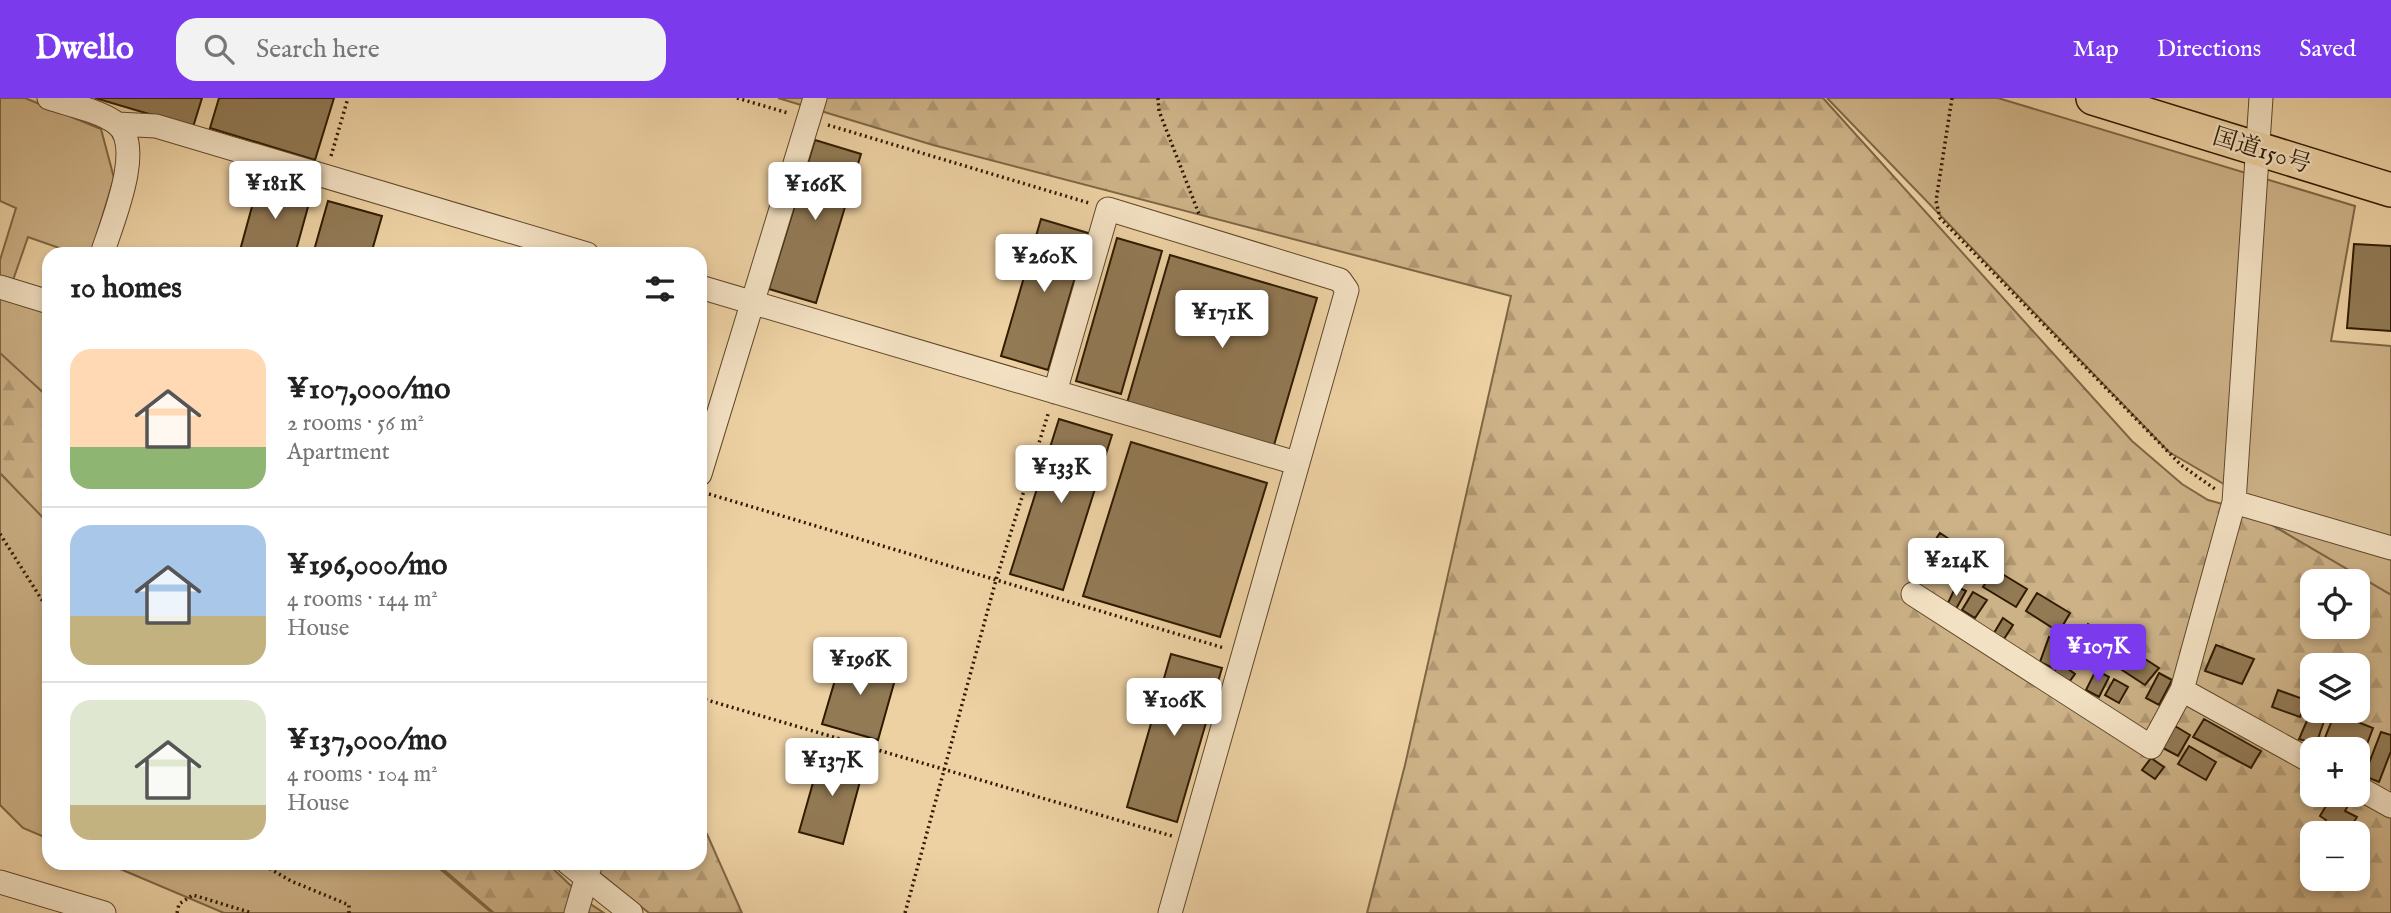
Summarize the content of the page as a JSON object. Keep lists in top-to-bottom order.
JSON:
{
  "streets": {
    "highway": ["国道150号"]
  },
  "page": {
    "header": "Dwello",
    "search": "Search here",
    "nav": ["Map", "Directions", "Saved"],
    "price": [
      "¥181K",
      "¥166K",
      "¥260K",
      "¥171K",
      "¥133K",
      "¥214K",
      "¥107K",
      "¥196K",
      "¥106K",
      "¥137K"
    ],
    "heading": "10 homes",
    "list": [
      {
        "name": "¥107,000/mo",
        "note": "2 rooms · 56 m² · Apartment"
      },
      {
        "name": "¥196,000/mo",
        "note": "4 rooms · 144 m² · House"
      },
      {
        "name": "¥137,000/mo",
        "note": "4 rooms · 104 m² · House"
      }
    ],
    "map_buttons": ["+", "−"]
  }
}
